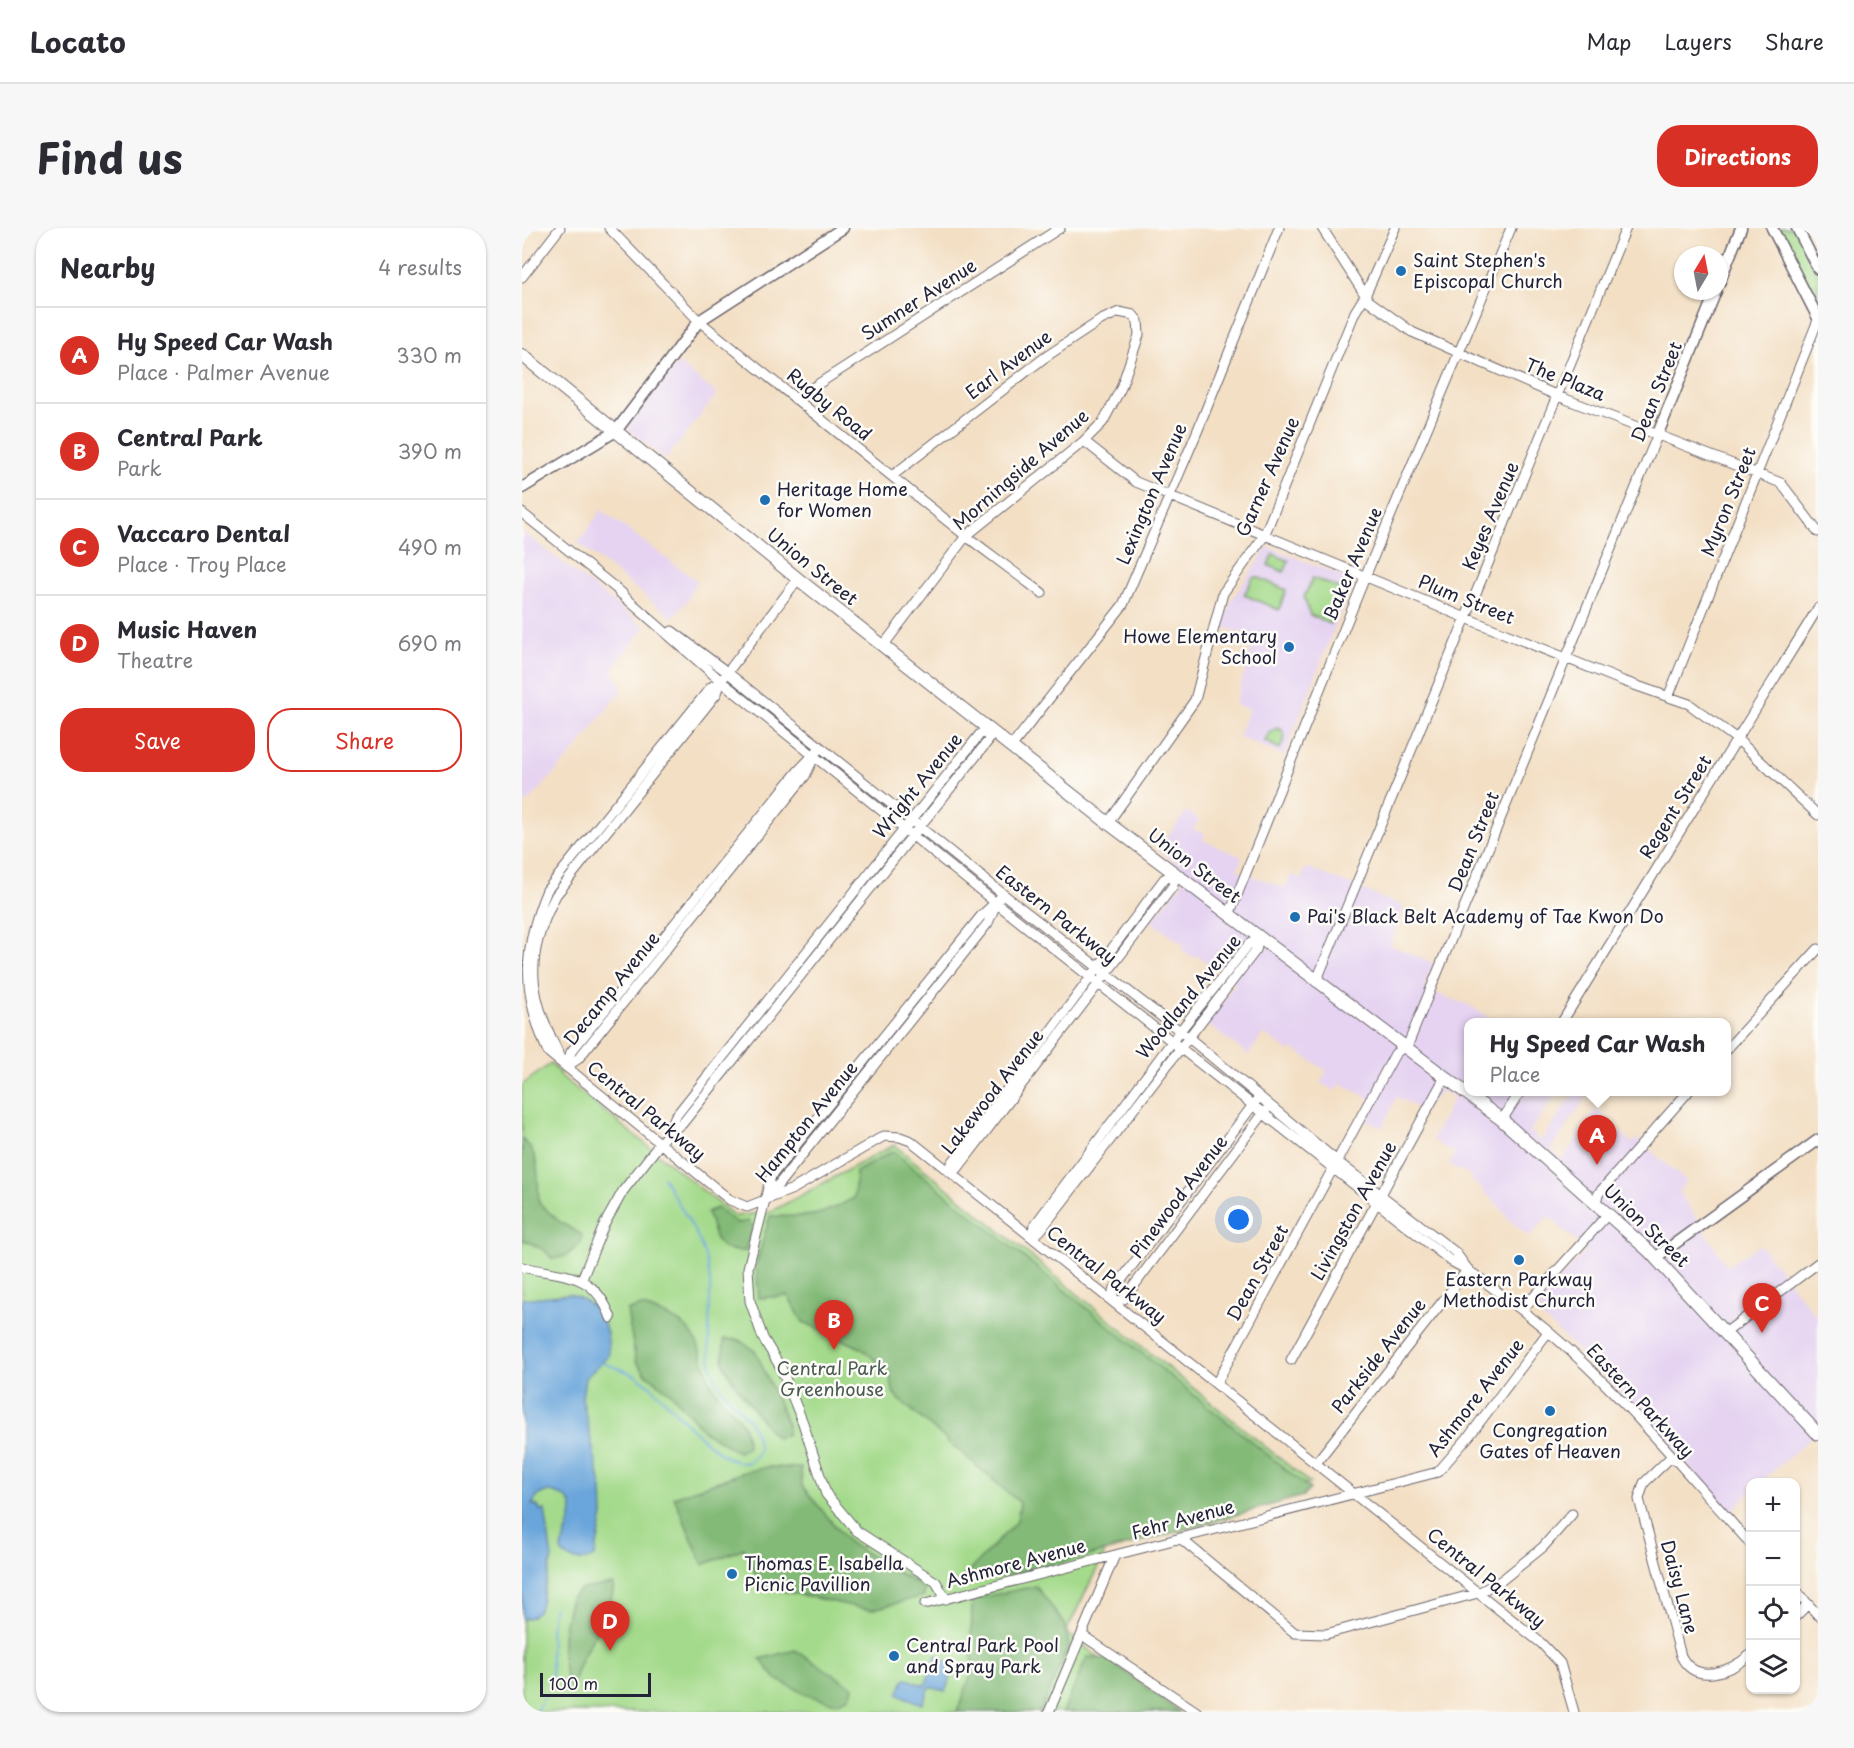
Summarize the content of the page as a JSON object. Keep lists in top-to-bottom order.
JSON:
{
  "streets": {
    "main road": ["Union Street"],
    "street": [
      "Sumner Avenue",
      "Earl Avenue",
      "The Plaza",
      "Dean Street",
      "Rugby Road",
      "Morningside Avenue",
      "Garner Avenue",
      "Lexington Avenue",
      "Myron Street",
      "Keyes Avenue",
      "Baker Avenue",
      "Plum Street",
      "Wright Avenue",
      "Regent Street",
      "Eastern Parkway",
      "Decamp Avenue",
      "Woodland Avenue",
      "Lakewood Avenue",
      "Central Parkway",
      "Hampton Avenue",
      "Pinewood Avenue",
      "Livingston Avenue",
      "Parkside Avenue",
      "Ashmore Avenue",
      "Fehr Avenue",
      "Daisy Lane"
    ]
  },
  "crossings": [
    ["Sumner Avenue", "Rugby Road"],
    ["Earl Avenue", "Rugby Road"],
    ["Earl Avenue", "Morningside Avenue"],
    ["The Plaza", "Dean Street"],
    ["The Plaza", "Garner Avenue"],
    ["The Plaza", "Myron Street"],
    ["The Plaza", "Keyes Avenue"],
    ["The Plaza", "Baker Avenue"],
    ["Dean Street", "Union Street"],
    ["Dean Street", "Plum Street"],
    ["Dean Street", "Eastern Parkway"],
    ["Dean Street", "Central Parkway"],
    ["Rugby Road", "Morningside Avenue"],
    ["Morningside Avenue", "Union Street"],
    ["Morningside Avenue", "Plum Street"],
    ["Garner Avenue", "Union Street"],
    ["Garner Avenue", "Plum Street"],
    ["Lexington Avenue", "Union Street"],
    ["Lexington Avenue", "Plum Street"],
    ["Myron Street", "Plum Street"],
    ["Keyes Avenue", "Union Street"],
    ["Keyes Avenue", "Plum Street"],
    ["Baker Avenue", "Union Street"],
    ["Baker Avenue", "Plum Street"],
    ["Union Street", "Wright Avenue"],
    ["Union Street", "Woodland Avenue"],
    ["Union Street", "Lakewood Avenue"],
    ["Union Street", "Central Parkway"],
    ["Union Street", "Livingston Avenue"],
    ["Plum Street", "Regent Street"],
    ["Wright Avenue", "Eastern Parkway"],
    ["Wright Avenue", "Central Parkway"],
    ["Eastern Parkway", "Decamp Avenue"],
    ["Eastern Parkway", "Woodland Avenue"],
    ["Eastern Parkway", "Lakewood Avenue"],
    ["Eastern Parkway", "Central Parkway"],
    ["Eastern Parkway", "Hampton Avenue"],
    ["Eastern Parkway", "Pinewood Avenue"],
    ["Eastern Parkway", "Livingston Avenue"],
    ["Eastern Parkway", "Parkside Avenue"],
    ["Eastern Parkway", "Ashmore Avenue"],
    ["Eastern Parkway", "Daisy Lane"],
    ["Decamp Avenue", "Central Parkway"],
    ["Woodland Avenue", "Central Parkway"],
    ["Lakewood Avenue", "Central Parkway"],
    ["Central Parkway", "Hampton Avenue"],
    ["Central Parkway", "Pinewood Avenue"],
    ["Central Parkway", "Parkside Avenue"],
    ["Central Parkway", "Ashmore Avenue"],
    ["Central Parkway", "Fehr Avenue"],
    ["Ashmore Avenue", "Fehr Avenue"]
  ],
  "parks": ["Central Park Greenhouse"],
  "places": [
    "Saint Stephen's Episcopal Church",
    "Heritage Home for Women",
    "Howe Elementary School",
    "Pai's Black Belt Academy of Tae Kwon Do",
    "Eastern Parkway Methodist Church",
    "Congregation Gates of Heaven",
    "Thomas E. Isabella Picnic Pavillion",
    "Central Park Pool and Spray Park"
  ],
  "scale_bar": "100 m",
  "north": "top",
  "page": {
    "header": "Locato",
    "nav": ["Map", "Layers", "Share"],
    "title": "Find us",
    "buttons": [
      "Directions",
      ["Save", "Share"]
    ],
    "heading": ["Nearby", "4 results"],
    "list": [
      {
        "mark": "A",
        "name": "Hy Speed Car Wash",
        "note": "Place · Palmer Avenue",
        "value": "330 m"
      },
      {
        "mark": "B",
        "name": "Central Park",
        "note": "Park",
        "value": "390 m"
      },
      {
        "mark": "C",
        "name": "Vaccaro Dental",
        "note": "Place · Troy Place",
        "value": "490 m"
      },
      {
        "mark": "D",
        "name": "Music Haven",
        "note": "Theatre",
        "value": "690 m"
      }
    ],
    "popup": ["Hy Speed Car Wash", "Place"],
    "pins": [
      "A",
      "C",
      "B",
      "D"
    ],
    "map_buttons": ["+", "−"],
    "scale": "100 m"
  }
}
